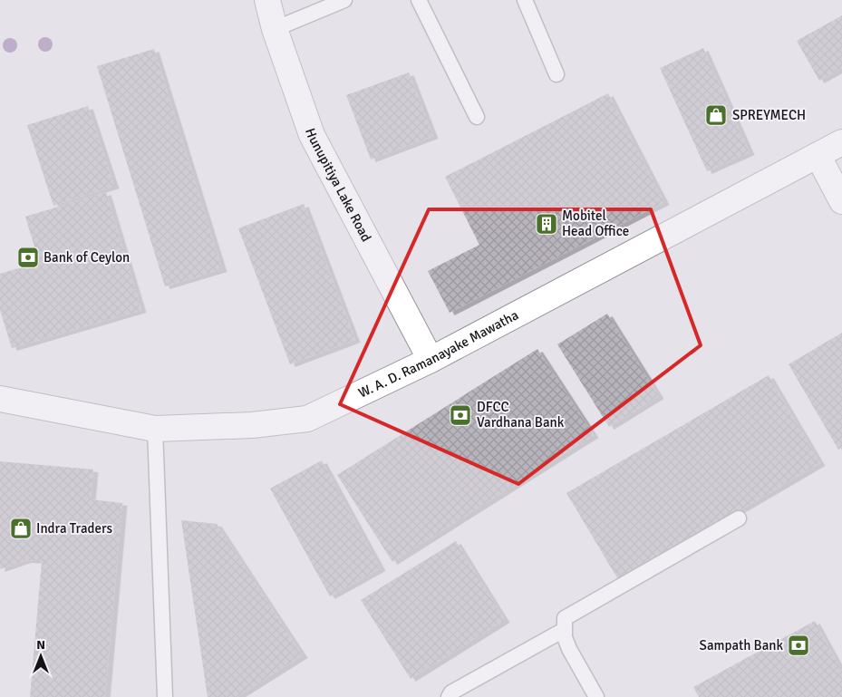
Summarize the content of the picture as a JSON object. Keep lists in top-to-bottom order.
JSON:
{
  "streets": {
    "street": ["Hunupitiya Lake Road", "W. A. D. Ramanayake Mawatha"]
  },
  "crossings": [
    ["Hunupitiya Lake Road", "W. A. D. Ramanayake Mawatha"]
  ],
  "places": {
    "shop": ["SPREYMECH", "Indra Traders"],
    "building": ["Mobitel Head Office"],
    "bank": ["Bank of Ceylon", "DFCC Vardhana Bank", "Sampath Bank"]
  },
  "north": "top"
}
